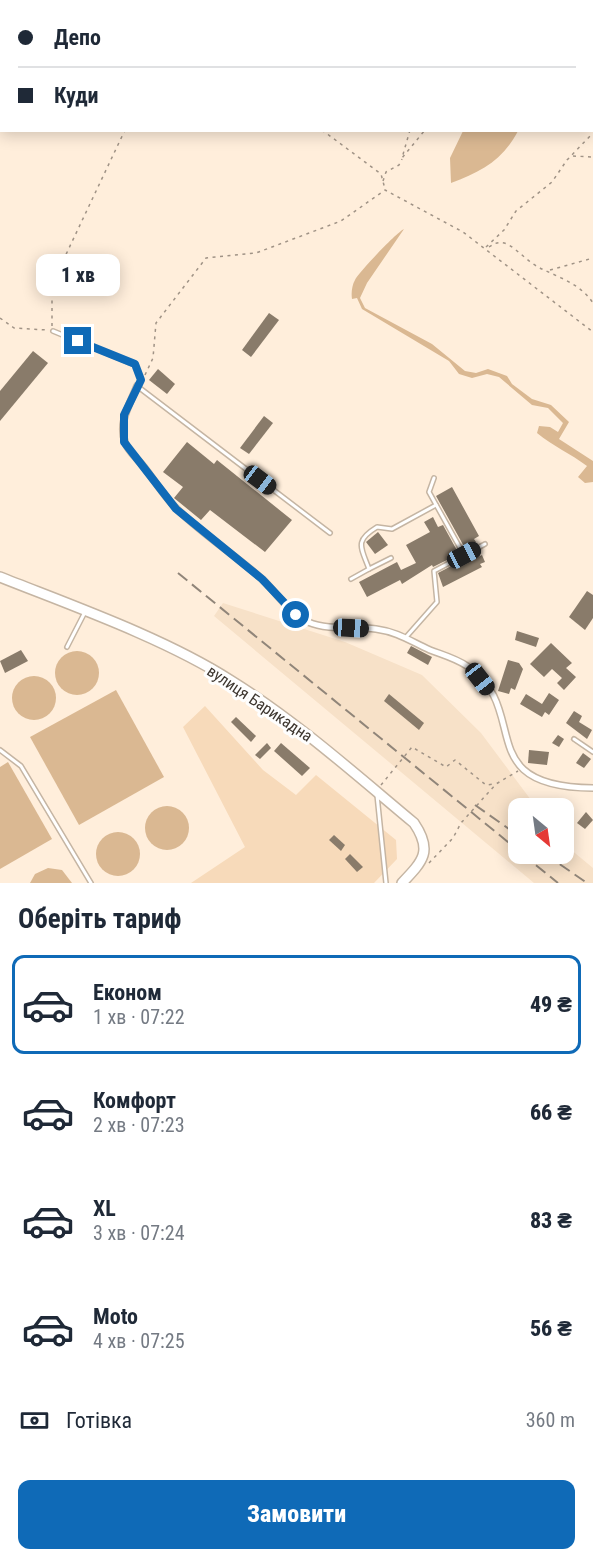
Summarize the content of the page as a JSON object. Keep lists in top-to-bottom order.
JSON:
{
  "streets": {
    "main road": ["вулиця Барикадна"]
  },
  "north": "bottom right",
  "page": {
    "banner": ["Депо", "Куди"],
    "bubble": "1 хв",
    "heading": "Оберіть тариф",
    "list": [
      {
        "name": "Економ",
        "note": "1 хв · 07:22",
        "value": "49 ₴"
      },
      {
        "name": "Комфорт",
        "note": "2 хв · 07:23",
        "value": "66 ₴"
      },
      {
        "name": "XL",
        "note": "3 хв · 07:24",
        "value": "83 ₴"
      },
      {
        "name": "Moto",
        "note": "4 хв · 07:25",
        "value": "56 ₴"
      }
    ],
    "pay": ["Готівка", "360 m"],
    "buttons": "Замовити"
  }
}
